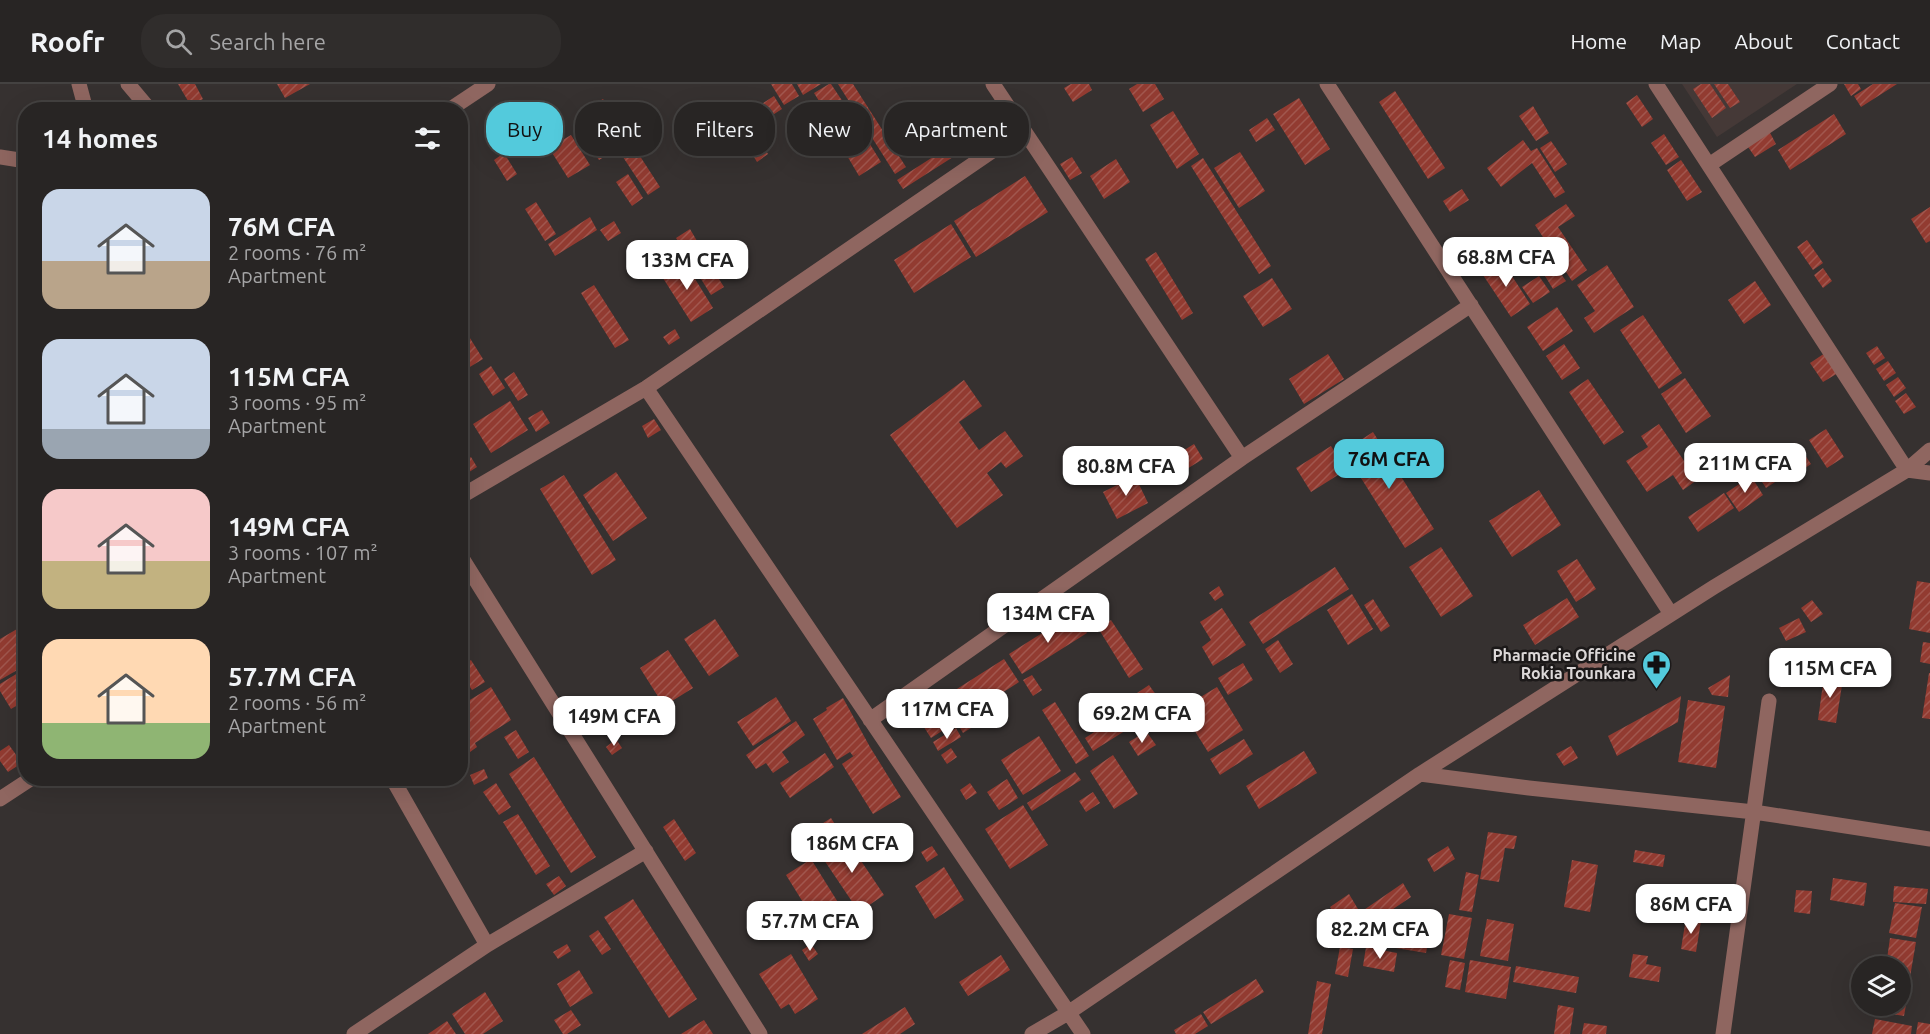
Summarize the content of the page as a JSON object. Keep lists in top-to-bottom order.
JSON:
{
  "places": {
    "pharmacy": ["Pharmacie Officine Rokia Tounkara"]
  },
  "page": {
    "header": "Roofr",
    "search": "Search here",
    "nav": [
      "Home",
      "Map",
      "About",
      "Contact"
    ],
    "chip": [
      "Buy",
      "Rent",
      "Filters",
      "New",
      "Apartment"
    ],
    "heading": "14 homes",
    "list": [
      {
        "name": "76M CFA",
        "note": "2 rooms · 76 m² · Apartment"
      },
      {
        "name": "115M CFA",
        "note": "3 rooms · 95 m² · Apartment"
      },
      {
        "name": "149M CFA",
        "note": "3 rooms · 107 m² · Apartment"
      },
      {
        "name": "57.7M CFA",
        "note": "2 rooms · 56 m² · Apartment"
      }
    ],
    "price": [
      "68.8M CFA",
      "133M CFA",
      "76M CFA",
      "211M CFA",
      "80.8M CFA",
      "134M CFA",
      "115M CFA",
      "117M CFA",
      "69.2M CFA",
      "149M CFA",
      "186M CFA",
      "86M CFA",
      "57.7M CFA",
      "82.2M CFA"
    ]
  }
}
